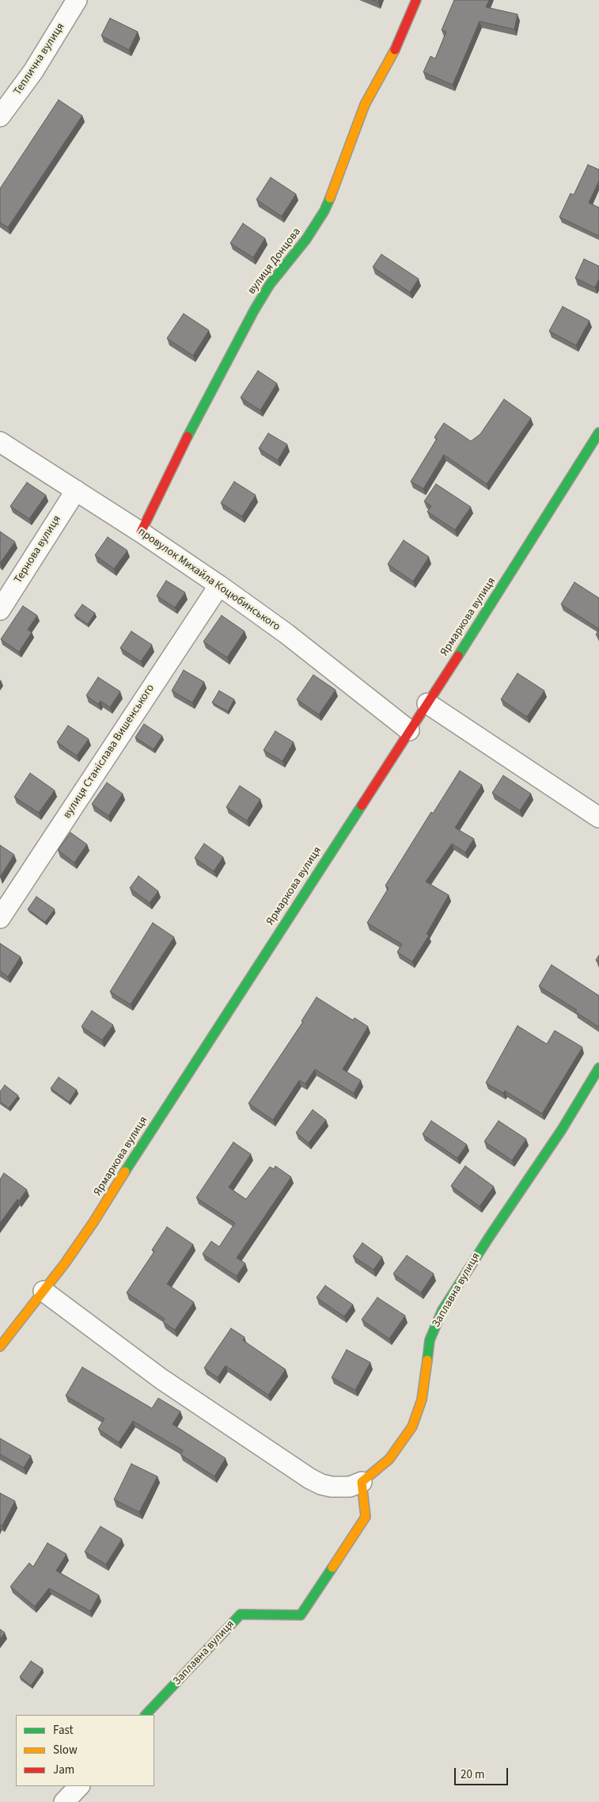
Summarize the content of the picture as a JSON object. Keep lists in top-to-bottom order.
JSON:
{
  "streets": {
    "street": [
      "Теплична вулиця",
      "вулиця Донцова",
      "Тернова вулиця",
      "провулок Михайла Коцюбинського",
      "Ярмаркова вулиця",
      "вулиця Станіслава Вишенського",
      "Заплавна вулиця"
    ]
  },
  "crossings": [
    ["вулиця Донцова", "провулок Михайла Коцюбинського"],
    ["Тернова вулиця", "провулок Михайла Коцюбинського"],
    ["провулок Михайла Коцюбинського", "Ярмаркова вулиця"],
    ["провулок Михайла Коцюбинського", "вулиця Станіслава Вишенського"]
  ],
  "legend": ["Fast", "Slow", "Jam"],
  "scale_bar": "20 m"
}
